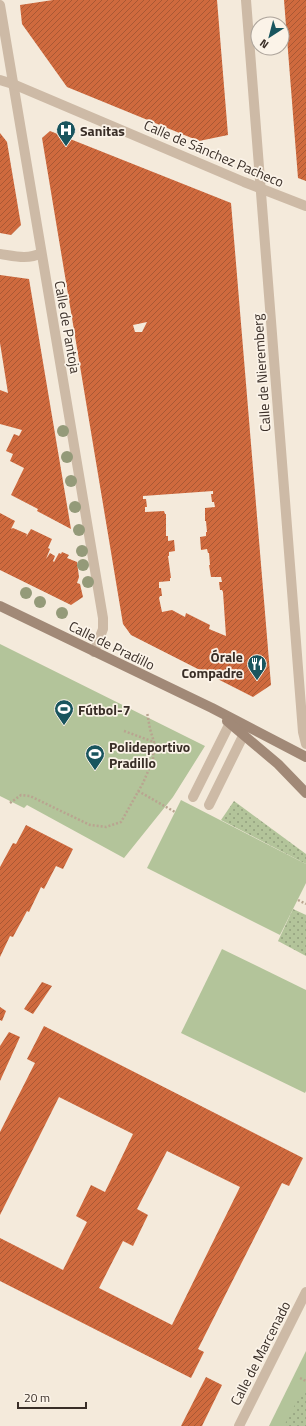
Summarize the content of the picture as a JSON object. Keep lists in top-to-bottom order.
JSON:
{
  "streets": {
    "street": [
      "Calle de Sánchez Pacheco",
      "Calle de Pantoja",
      "Calle de Nieremberg",
      "Calle de Pradillo",
      "Calle de Marcenado"
    ]
  },
  "crossings": [
    ["Calle de Sánchez Pacheco", "Calle de Pantoja"],
    ["Calle de Sánchez Pacheco", "Calle de Nieremberg"],
    ["Calle de Pantoja", "Calle de Pradillo"]
  ],
  "places": {
    "hospital": ["Sanitas"],
    "restaurant": ["Órale Compadre"],
    "sports": ["Fútbol-7", "Polideportivo Pradillo"]
  },
  "scale_bar": "20 m",
  "north": "bottom left"
}
